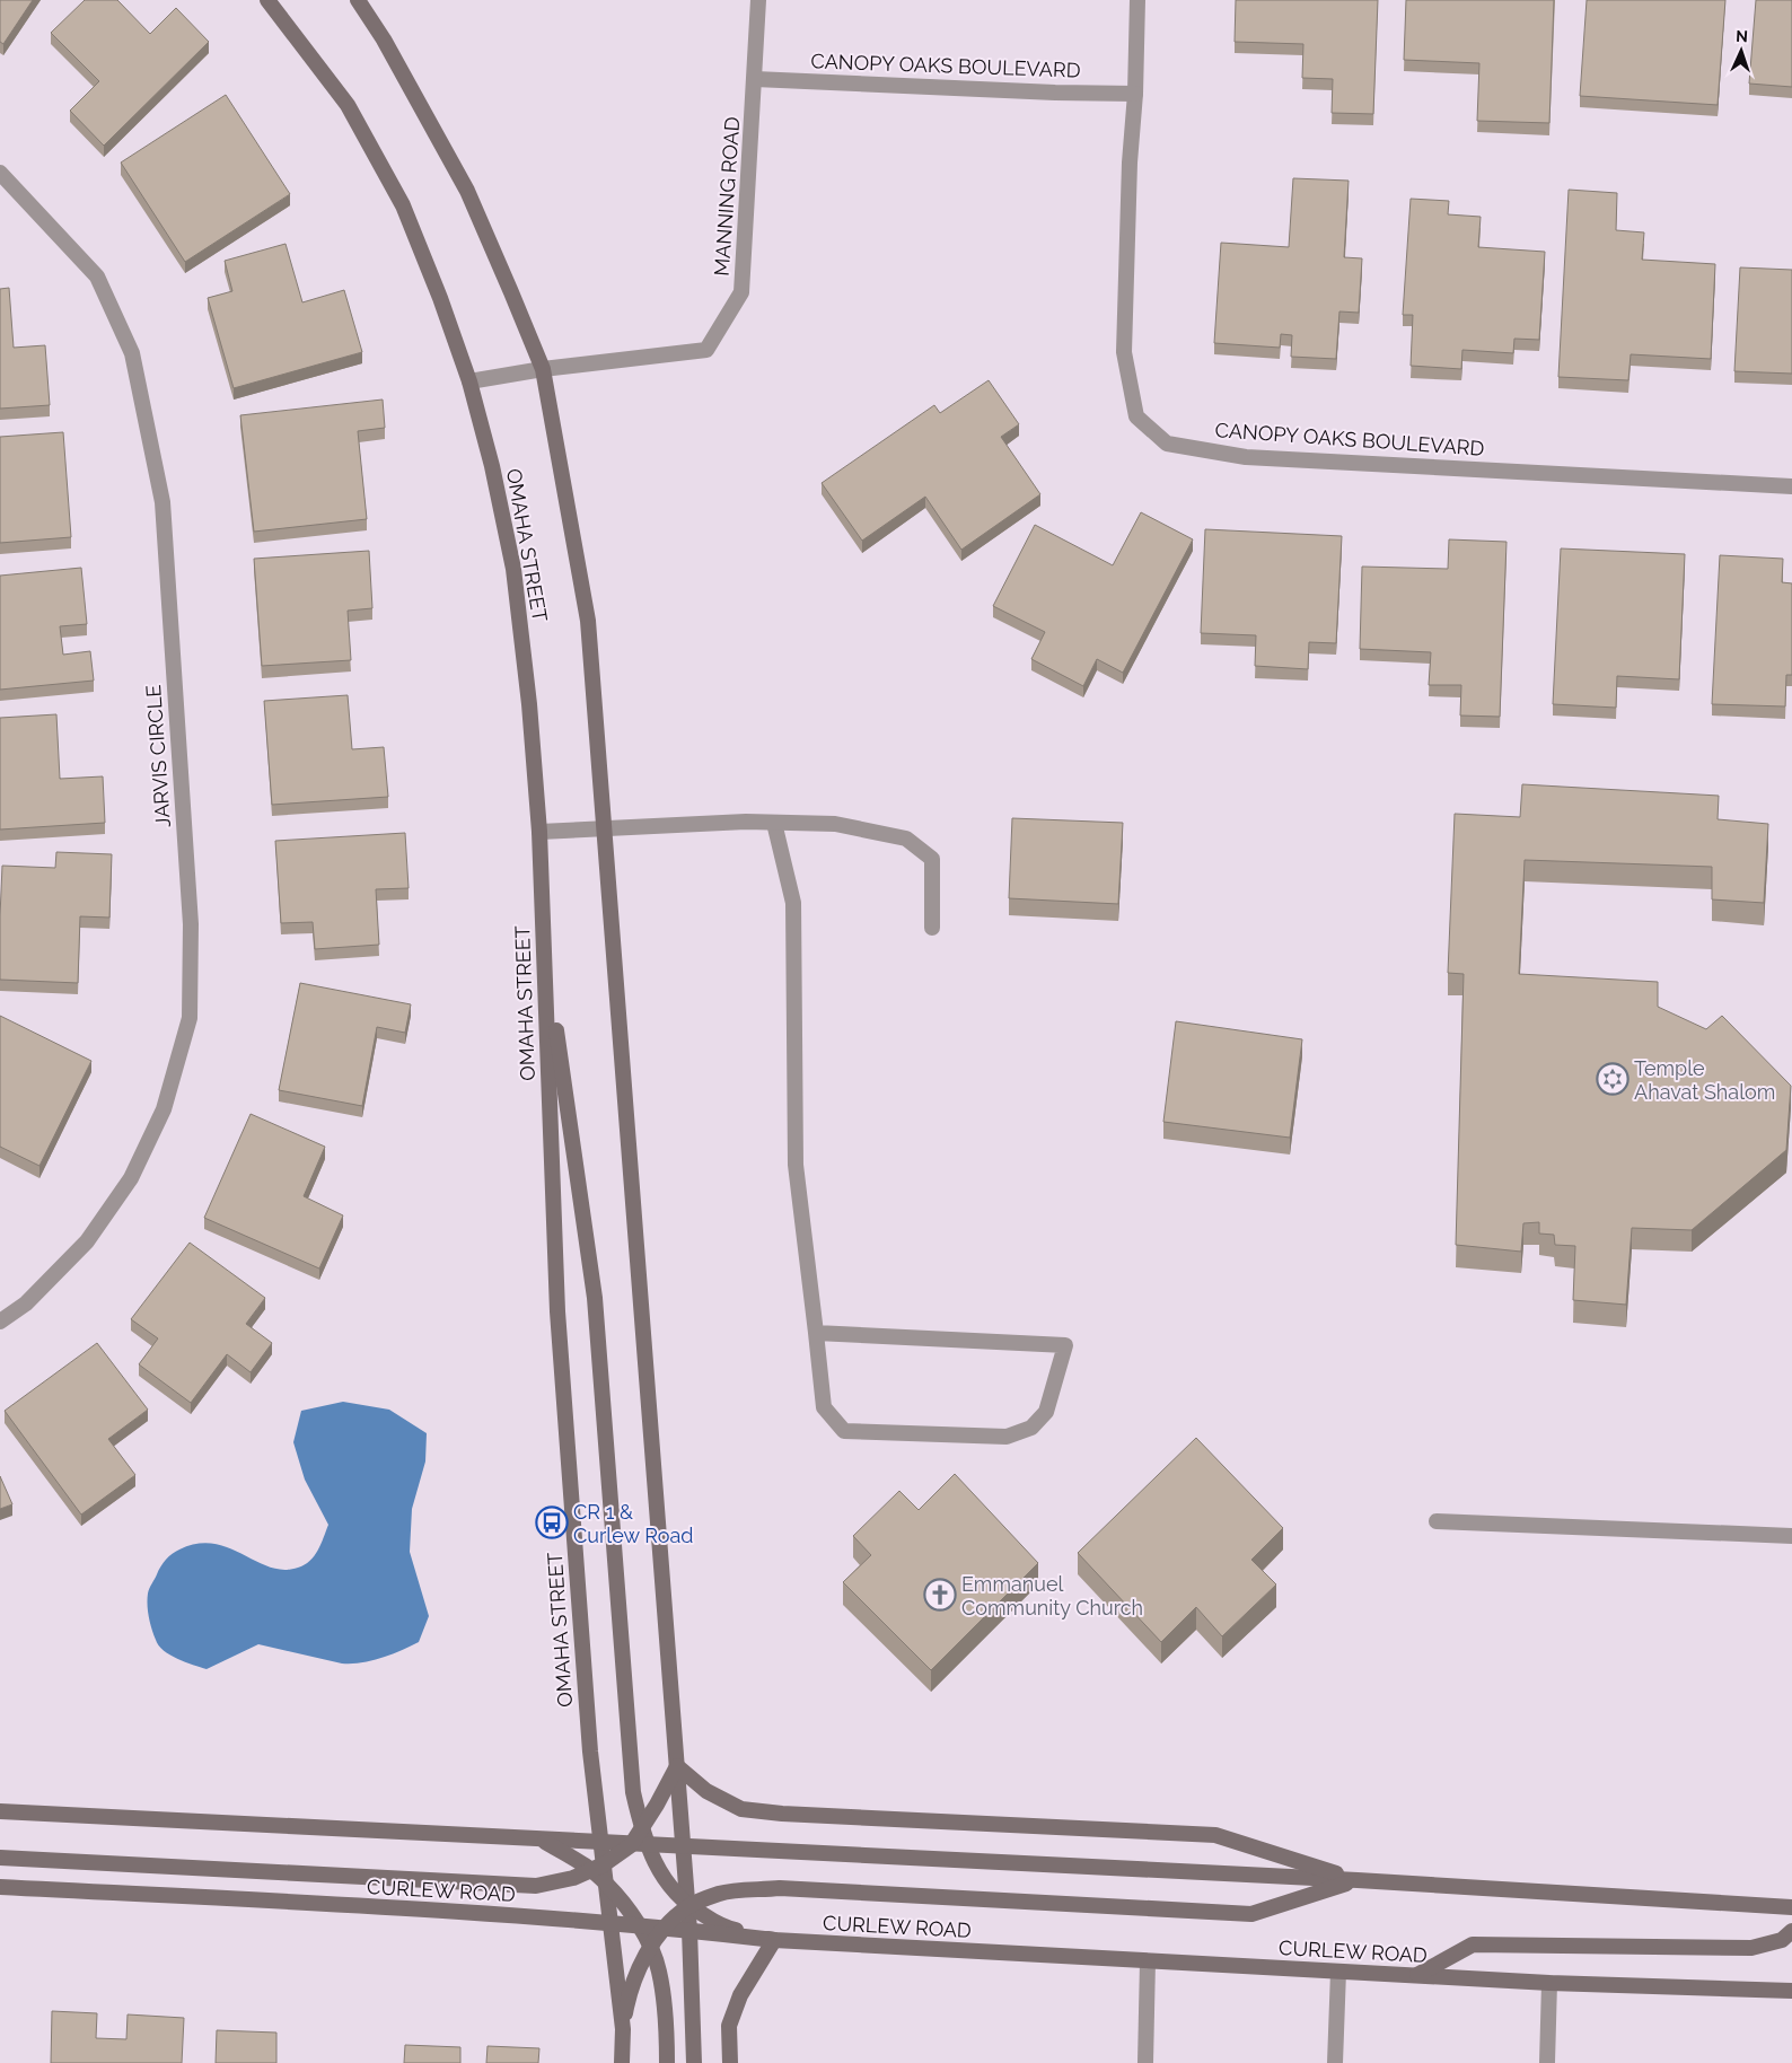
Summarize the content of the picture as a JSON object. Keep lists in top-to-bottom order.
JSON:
{
  "streets": {
    "main road": ["OMAHA STREET", "CURLEW ROAD"],
    "street": ["CANOPY OAKS BOULEVARD", "MANNING ROAD", "JARVIS CIRCLE"]
  },
  "crossings": [
    ["CANOPY OAKS BOULEVARD", "MANNING ROAD"],
    ["MANNING ROAD", "OMAHA STREET"]
  ],
  "places": {
    "synagogue": ["Temple Ahavat Shalom"],
    "bus stop": ["CR 1 & Curlew Road"],
    "church": ["Emmanuel Community Church"]
  },
  "north": "top"
}
